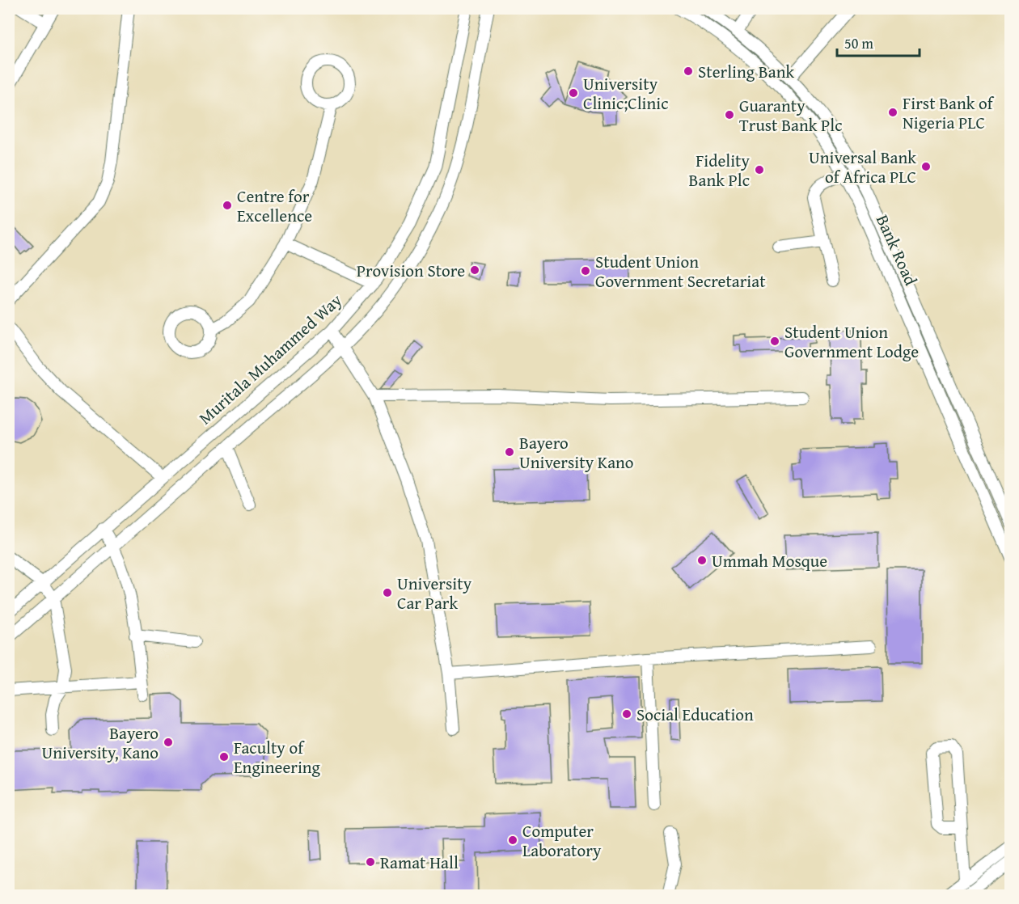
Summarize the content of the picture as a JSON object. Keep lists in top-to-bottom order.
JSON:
{
  "streets": {
    "street": ["Bank Road", "Muritala Muhammed Way"]
  },
  "places": [
    "Sterling Bank",
    "University Clinic;Clinic",
    "First Bank of Nigeria PLC",
    "Guaranty Trust Bank Plc",
    "Universal Bank of Africa PLC",
    "Fidelity Bank Plc",
    "Centre for Excellence",
    "Provision Store",
    "Student Union Government Secretariat",
    "Student Union Government Lodge",
    "Bayero University Kano",
    "Ummah Mosque",
    "University Car Park",
    "Social Education",
    "Bayero University, Kano",
    "Faculty of Engineering",
    "Computer Laboratory",
    "Ramat Hall"
  ],
  "scale_bar": "50 m"
}
